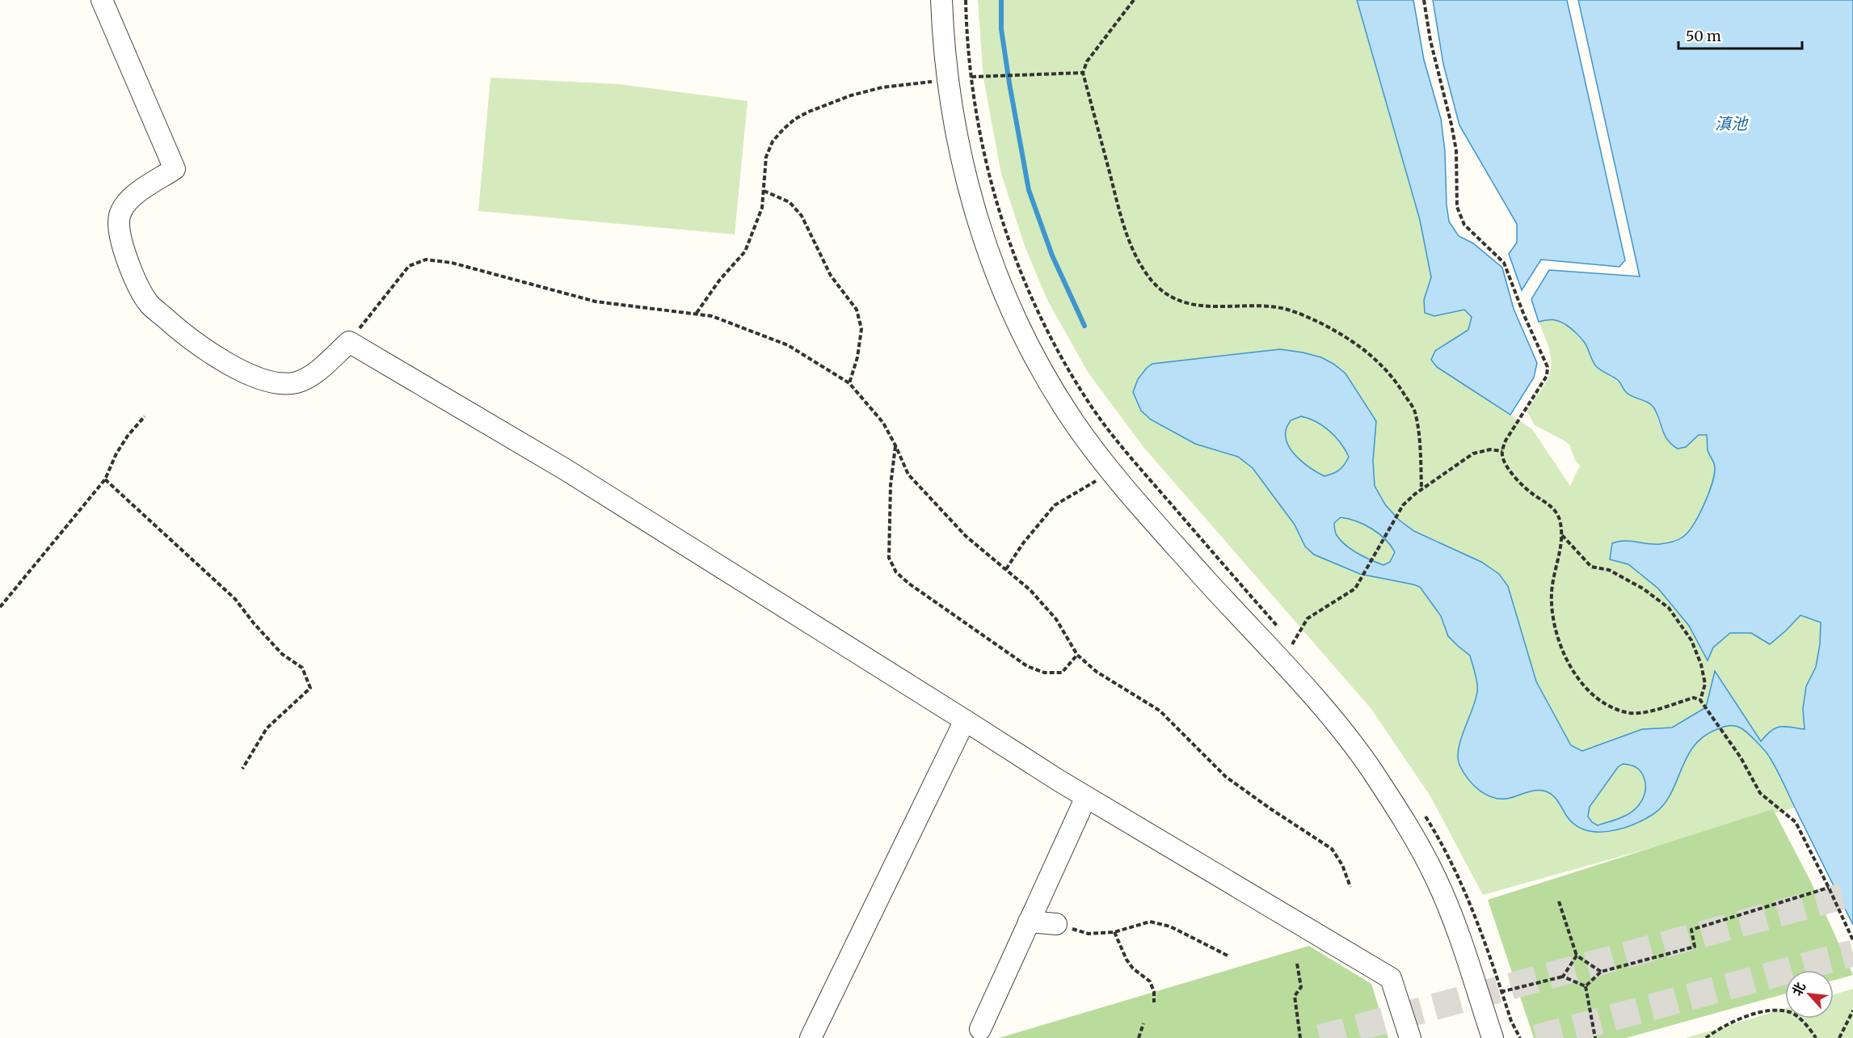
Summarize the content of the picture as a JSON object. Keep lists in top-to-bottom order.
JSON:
{
  "water": ["滇池"],
  "scale_bar": "50 m",
  "north": "top left"
}
